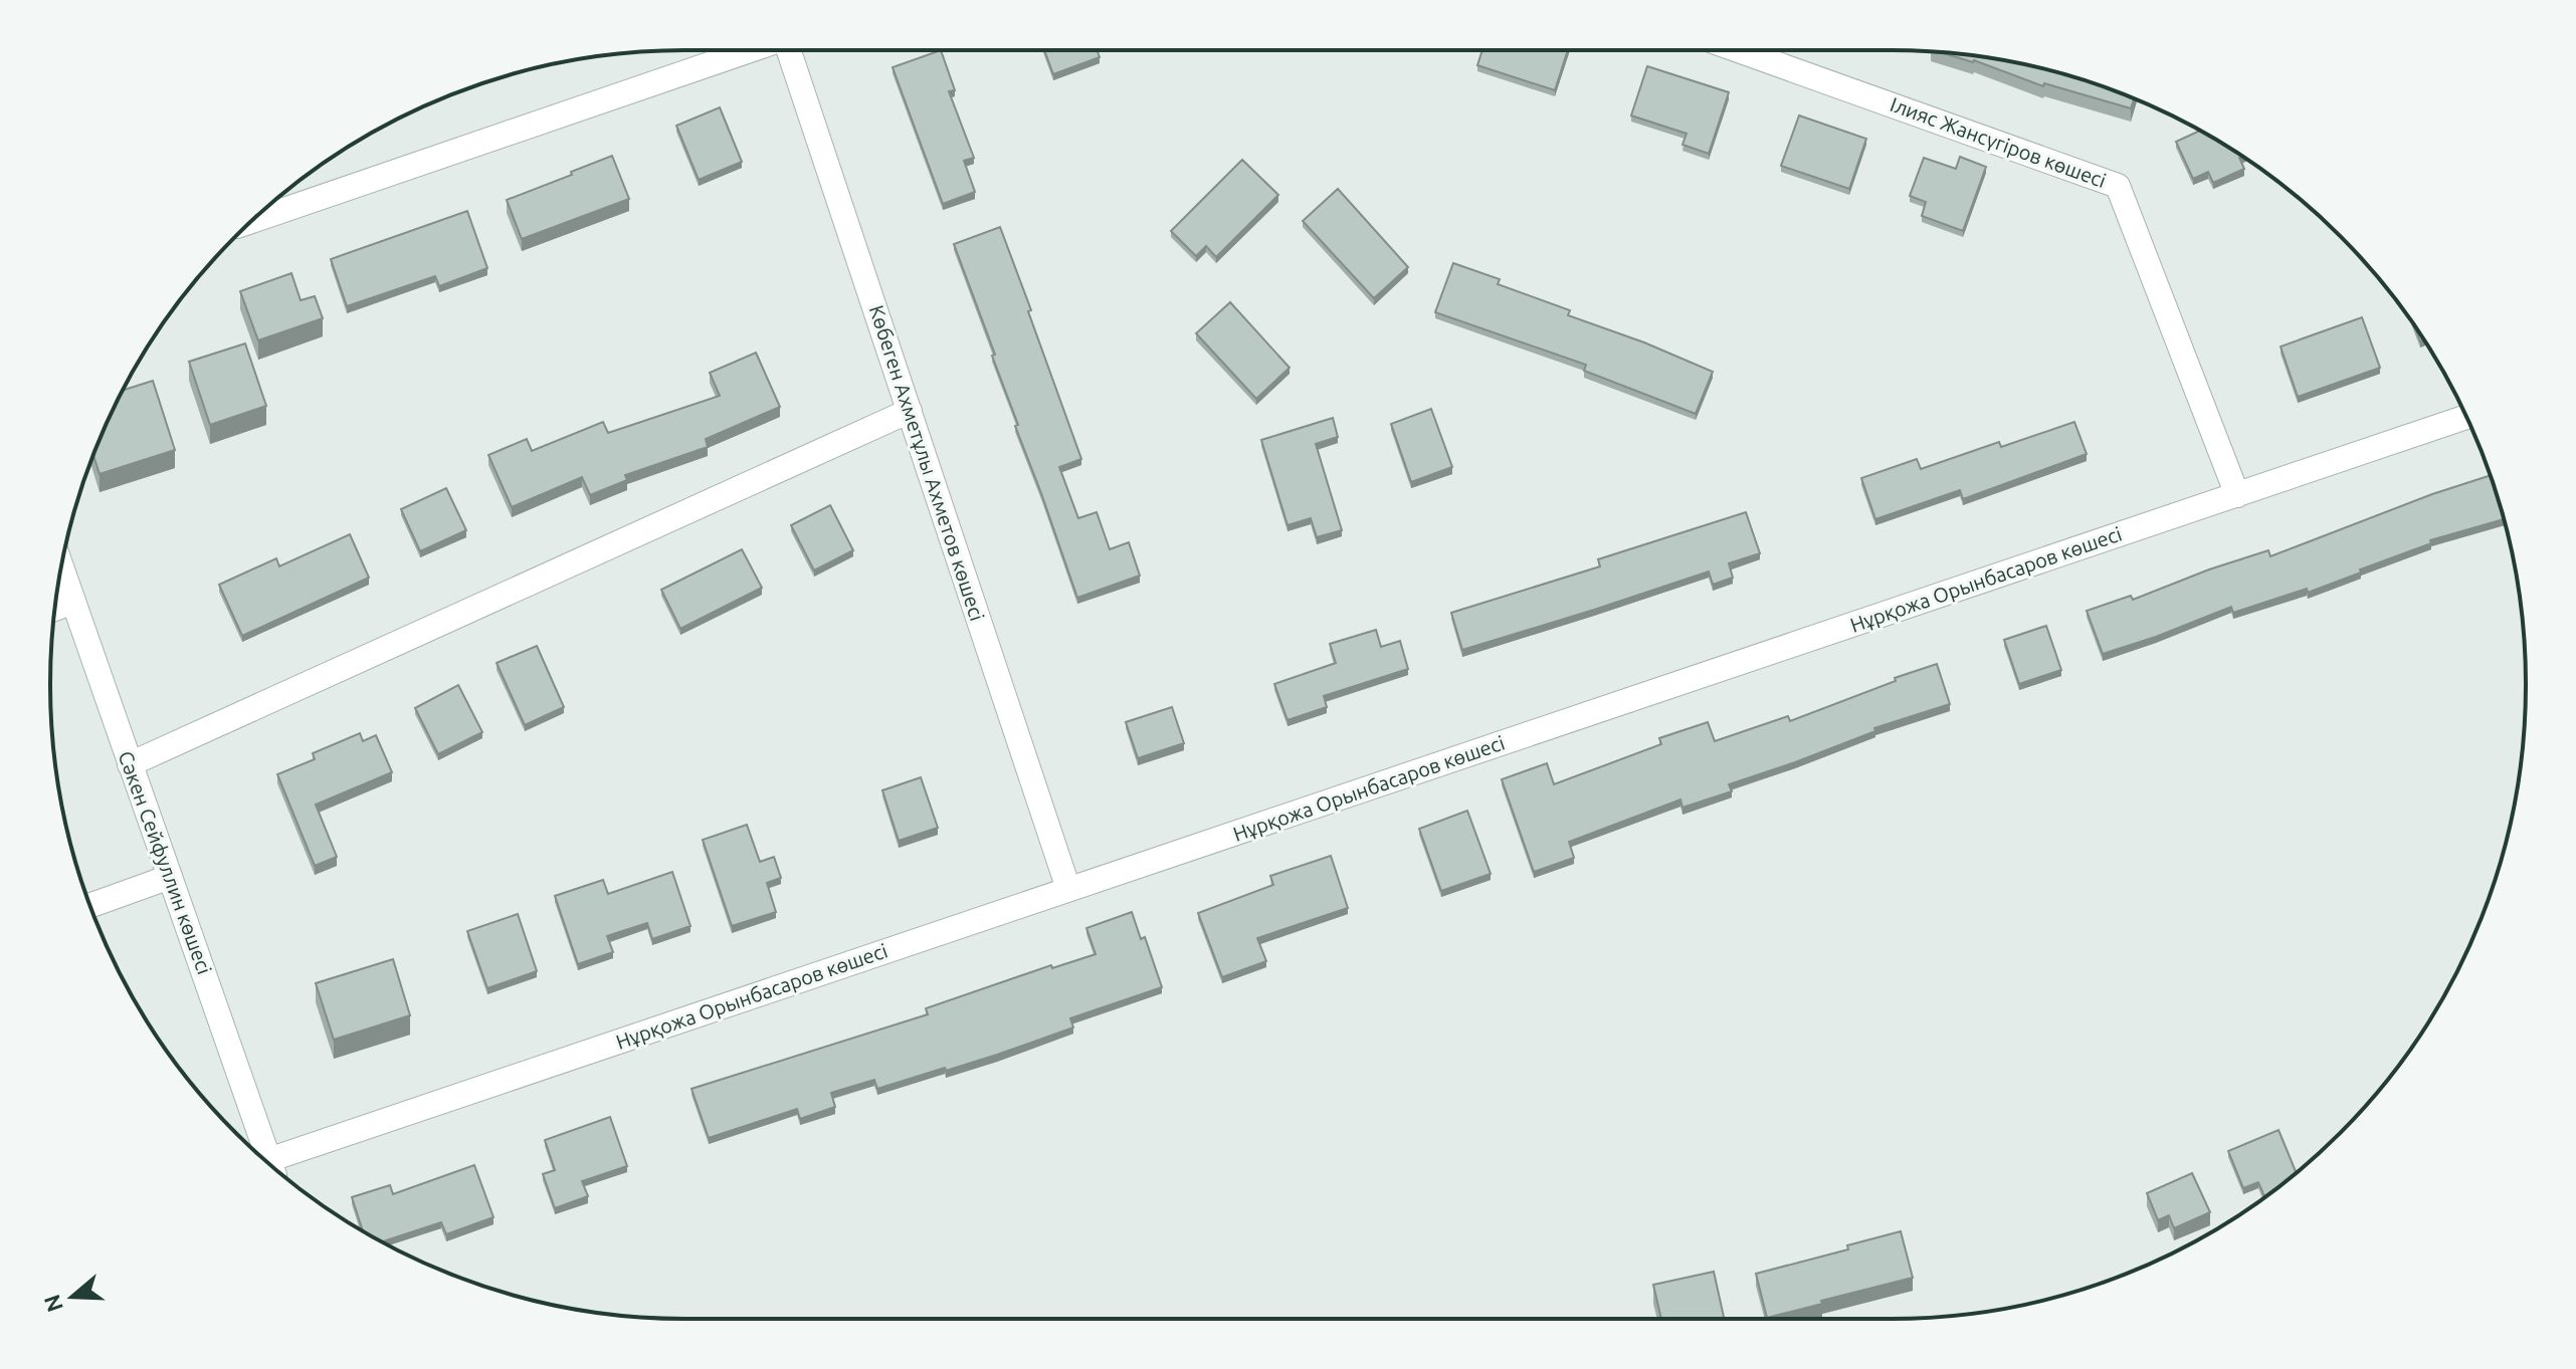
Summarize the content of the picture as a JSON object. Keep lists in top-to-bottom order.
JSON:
{
  "streets": {
    "street": [
      "Ілияс Жансүгіров көшесі",
      "Көбеген Ахметұлы Ахметов көшесі",
      "Нұрқожа Орынбасаров көшесі",
      "Сәкен Сейфуллин көшесі"
    ]
  },
  "crossings": [
    ["Ілияс Жансүгіров көшесі", "Нұрқожа Орынбасаров көшесі"],
    ["Көбеген Ахметұлы Ахметов көшесі", "Нұрқожа Орынбасаров көшесі"]
  ],
  "north": "left"
}
